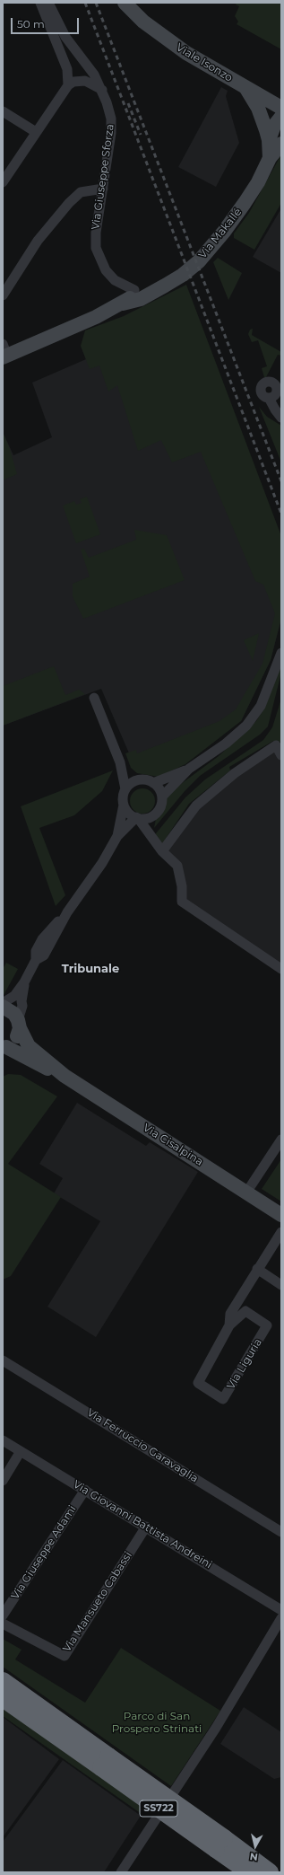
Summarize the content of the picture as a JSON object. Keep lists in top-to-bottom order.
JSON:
{
  "streets": {
    "highway": ["SS722"],
    "main road": ["Viale Isonzo", "Via Makallé", "Via Cisalpina"],
    "street": [
      "Via Giuseppe Sforza",
      "Via Liguria",
      "Via Ferruccio Garavaglia",
      "Via Giovanni Battista Andreini",
      "Via Giuseppe Adami",
      "Via Mansueto Cabassi"
    ]
  },
  "crossings": [
    ["Via Giuseppe Sforza", "Via Makallé"],
    ["Via Giovanni Battista Andreini", "Via Giuseppe Adami"],
    ["Via Giovanni Battista Andreini", "Via Mansueto Cabassi"]
  ],
  "districts": ["Tribunale"],
  "parks": ["Parco di San Prospero Strinati"],
  "scale_bar": "50 m",
  "north": "bottom"
}
